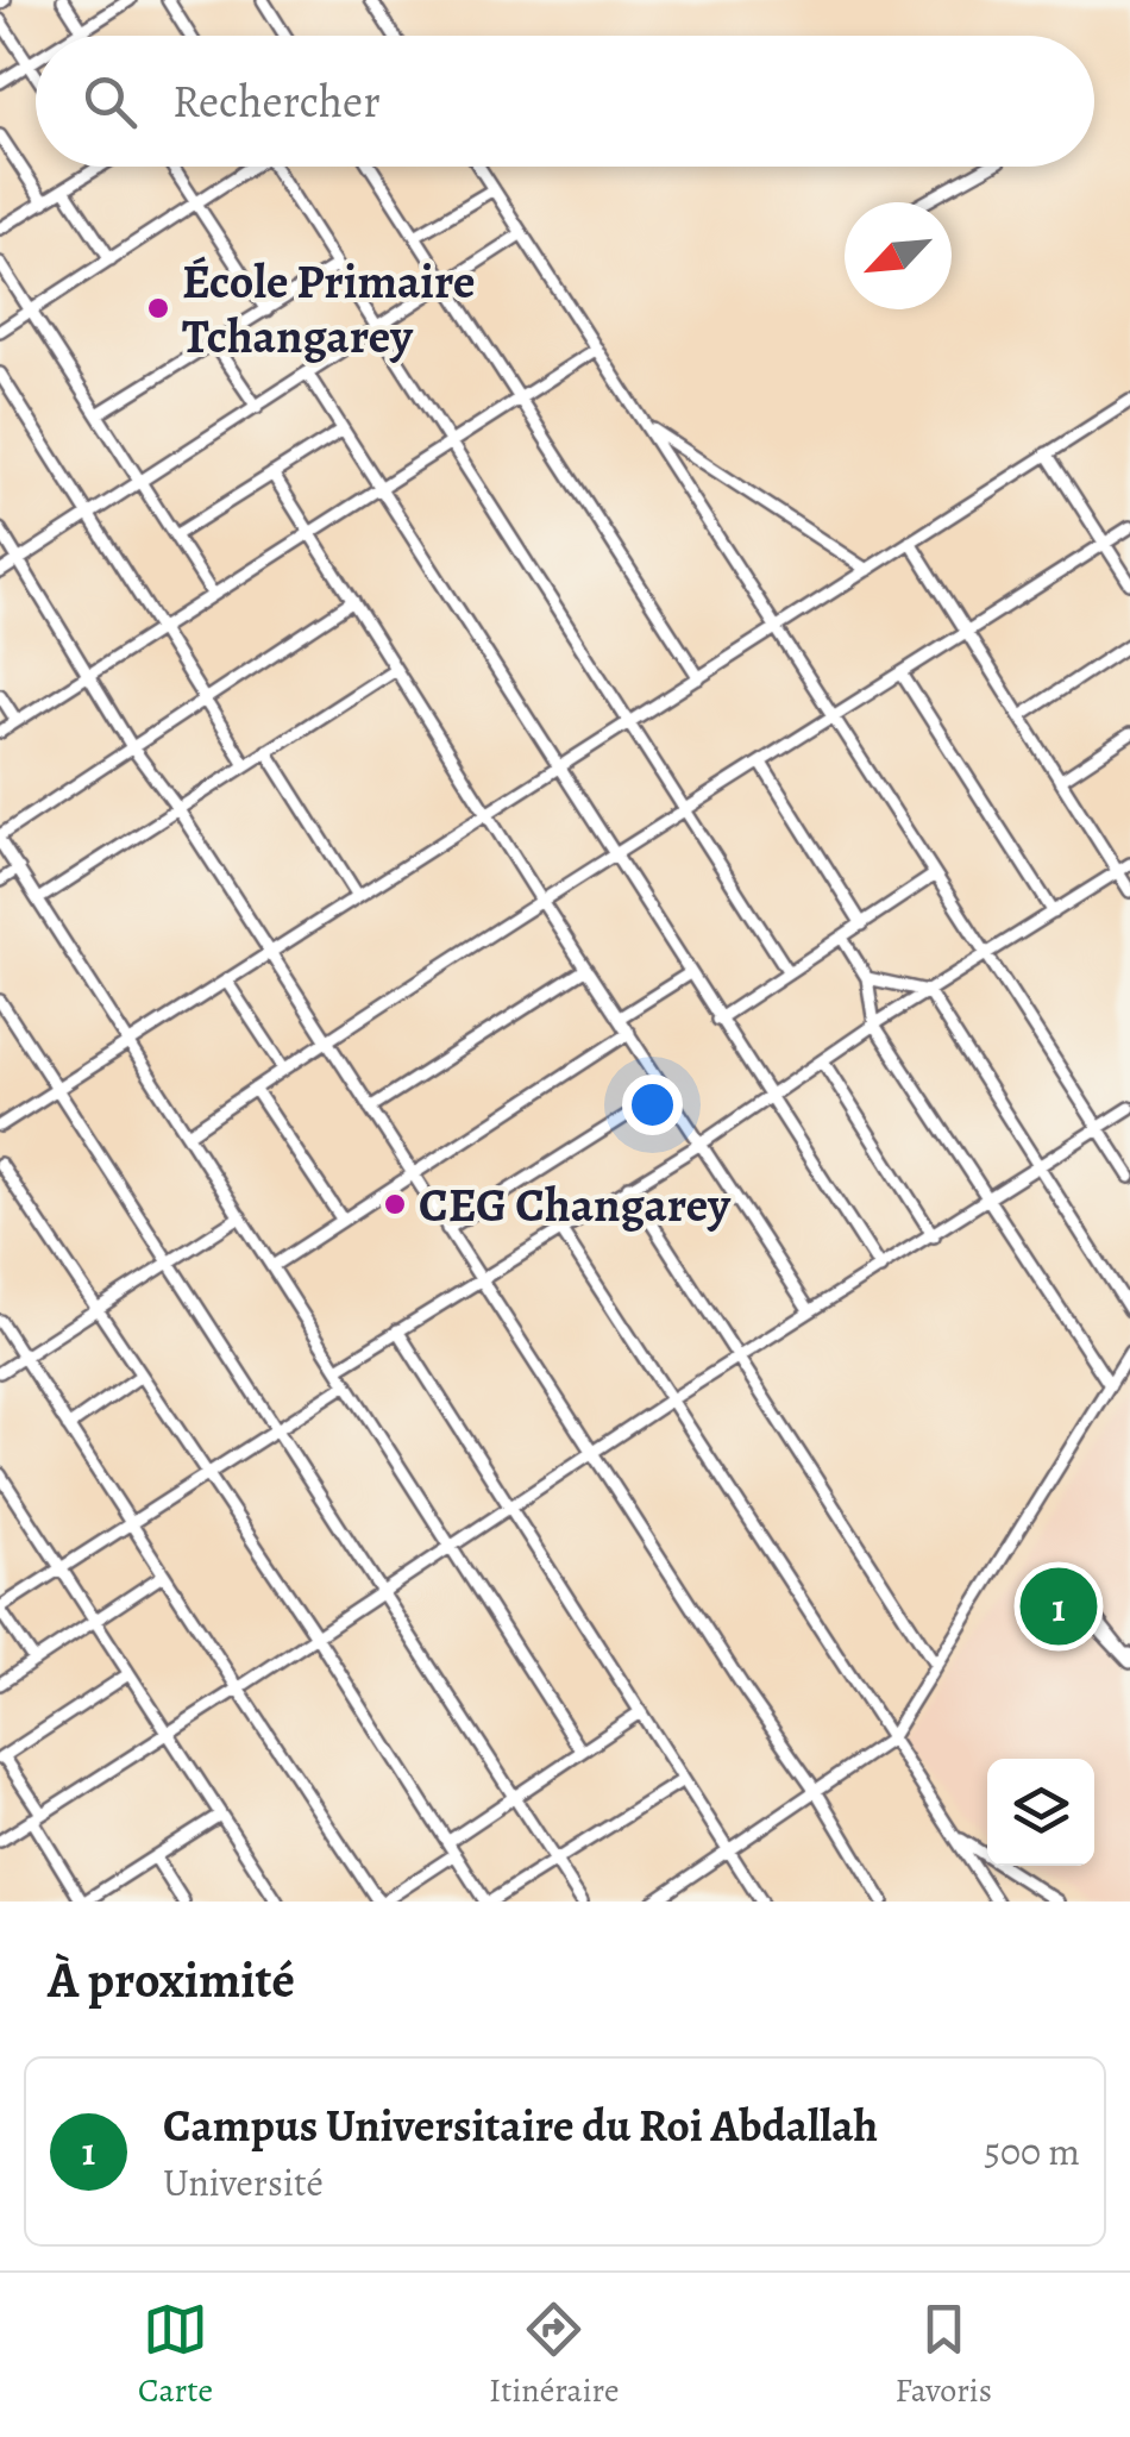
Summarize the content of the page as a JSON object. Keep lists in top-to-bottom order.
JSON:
{
  "places": ["École Primaire Tchangarey", "CEG Changarey"],
  "north": "bottom left",
  "page": {
    "search": "Rechercher",
    "pins": "1",
    "heading": "À proximité",
    "list": [
      {
        "mark": "1",
        "name": "Campus Universitaire du Roi Abdallah",
        "note": "Université",
        "value": "500 m"
      }
    ],
    "nav": ["Carte", "Itinéraire", "Favoris"]
  }
}
